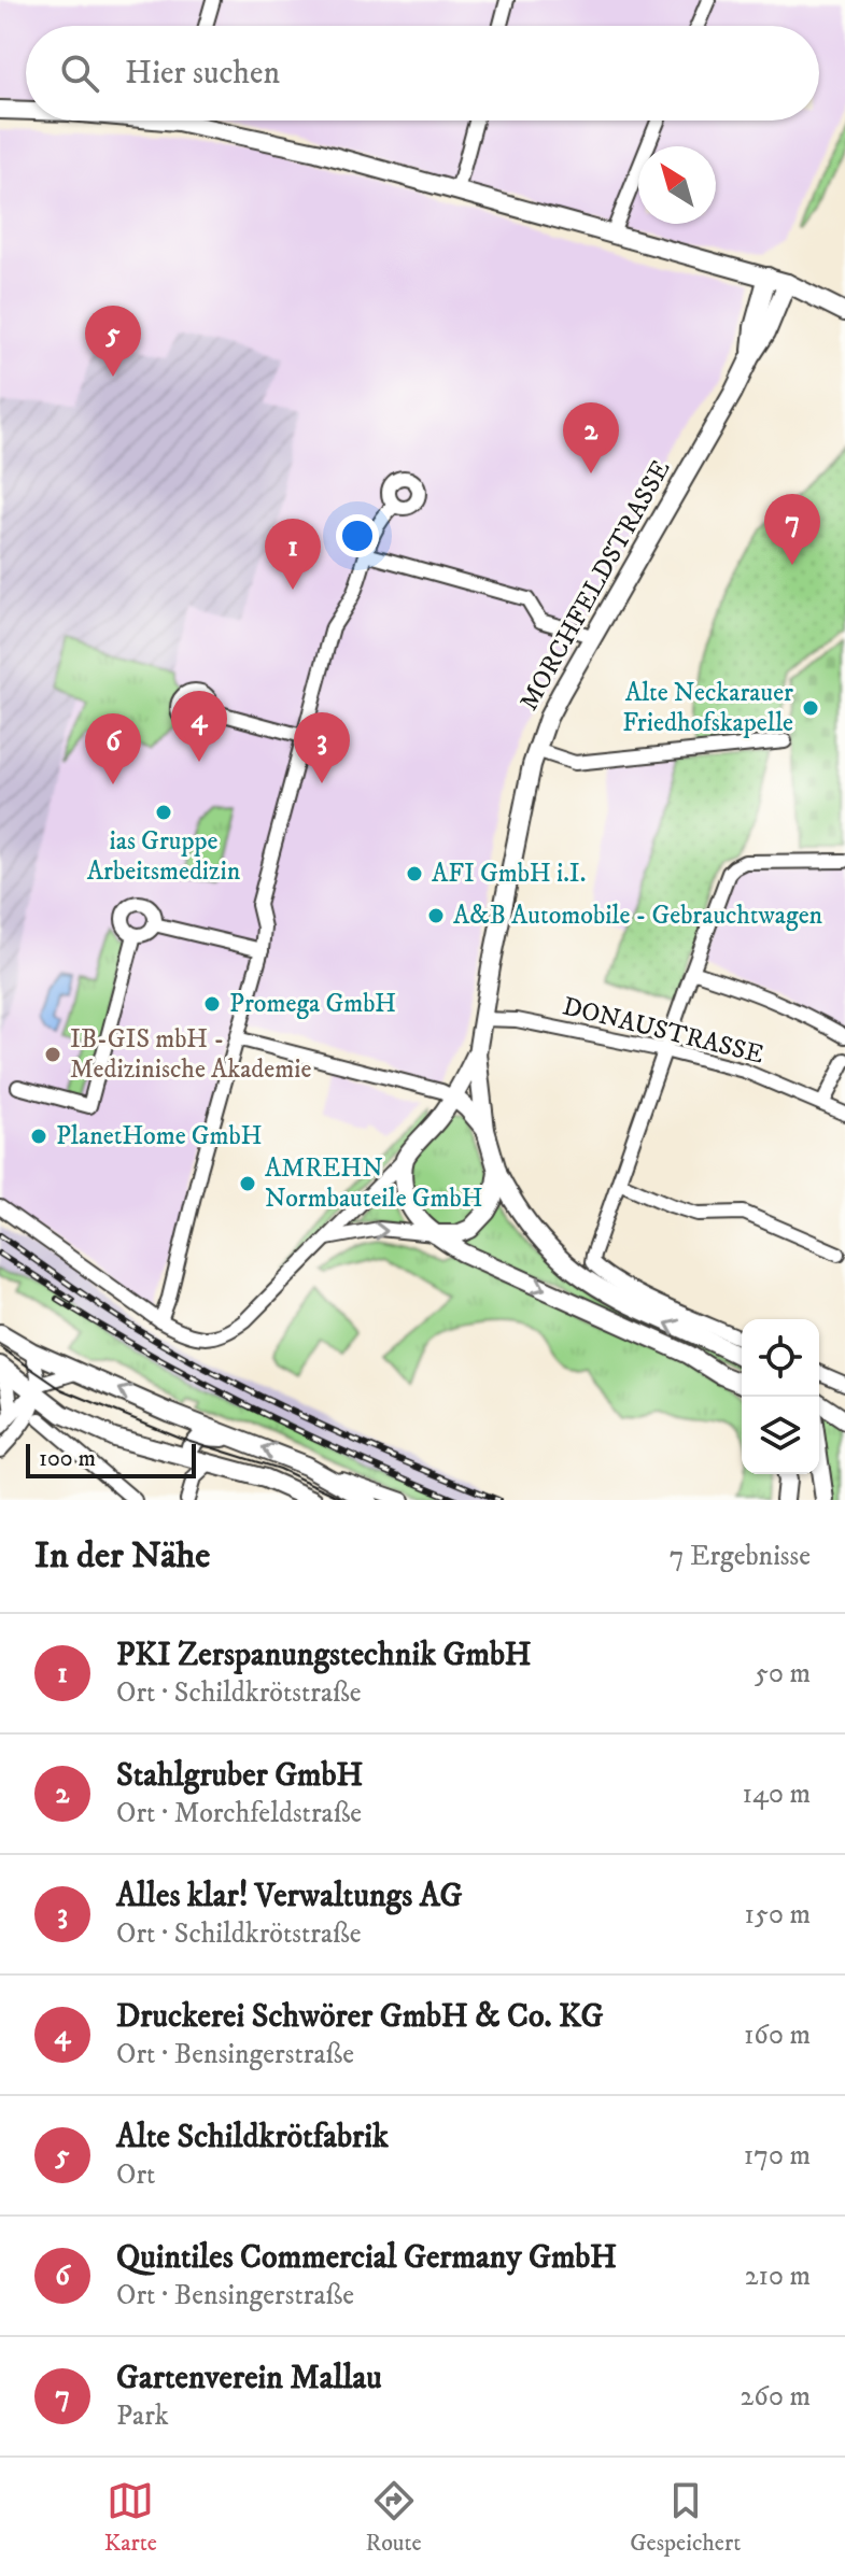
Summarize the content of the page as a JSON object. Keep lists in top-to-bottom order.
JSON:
{
  "streets": {
    "main road": ["MORCHFELDSTRASSE"],
    "street": ["DONAUSTRASSE"]
  },
  "crossings": [
    ["MORCHFELDSTRASSE", "DONAUSTRASSE"]
  ],
  "places": [
    "Alte Neckarauer Friedhofskapelle",
    "ias Gruppe Arbeitsmedizin",
    "AFI GmbH i.I.",
    "A&B Automobile - Gebrauchtwagen",
    "Promega GmbH",
    "IB-GIS mbH - Medizinische Akademie",
    "PlanetHome GmbH",
    "AMREHN Normbauteile GmbH"
  ],
  "scale_bar": "100 m",
  "north": "top left",
  "page": {
    "search": "Hier suchen",
    "pins": [
      "5",
      "2",
      "7",
      "1",
      "4",
      "3",
      "6"
    ],
    "scale": "100 m",
    "heading": ["In der Nähe", "7 Ergebnisse"],
    "list": [
      {
        "mark": "1",
        "name": "PKI Zerspanungstechnik GmbH",
        "note": "Ort · Schildkrötstraße",
        "value": "50 m"
      },
      {
        "mark": "2",
        "name": "Stahlgruber GmbH",
        "note": "Ort · Morchfeldstraße",
        "value": "140 m"
      },
      {
        "mark": "3",
        "name": "Alles klar! Verwaltungs AG",
        "note": "Ort · Schildkrötstraße",
        "value": "150 m"
      },
      {
        "mark": "4",
        "name": "Druckerei Schwörer GmbH & Co. KG",
        "note": "Ort · Bensingerstraße",
        "value": "160 m"
      },
      {
        "mark": "5",
        "name": "Alte Schildkrötfabrik",
        "note": "Ort",
        "value": "170 m"
      },
      {
        "mark": "6",
        "name": "Quintiles Commercial Germany GmbH",
        "note": "Ort · Bensingerstraße",
        "value": "210 m"
      },
      {
        "mark": "7",
        "name": "Gartenverein Mallau",
        "note": "Park",
        "value": "260 m"
      }
    ],
    "nav": ["Karte", "Route", "Gespeichert"]
  }
}
